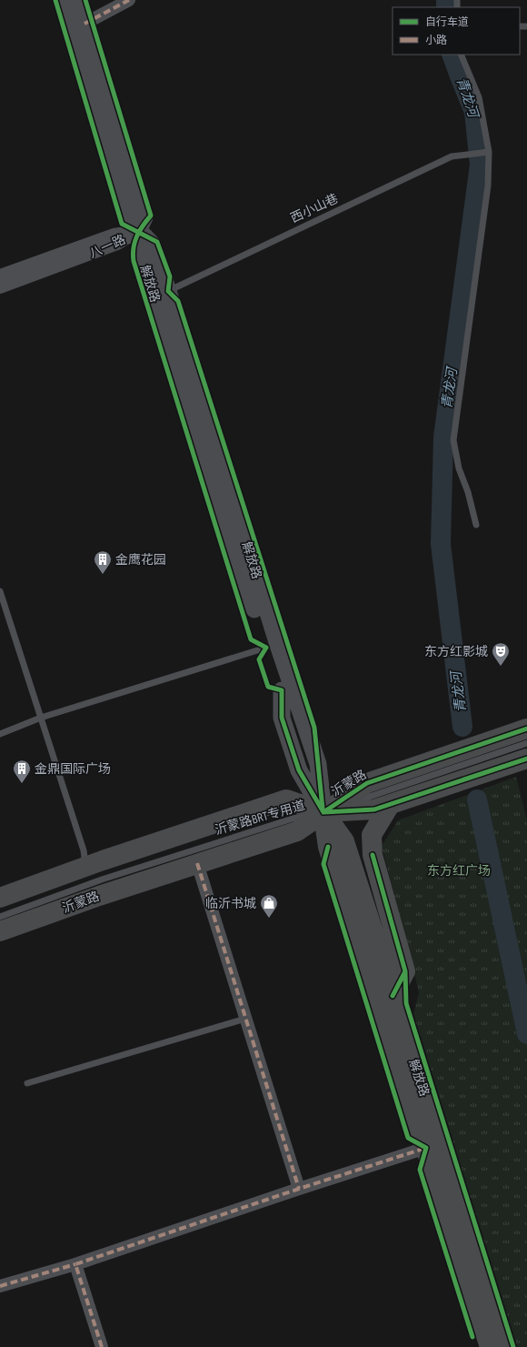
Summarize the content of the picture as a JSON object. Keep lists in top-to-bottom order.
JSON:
{
  "streets": {
    "main road": ["解放路", "沂蒙路"],
    "street": ["八一路"],
    "lane": ["西小山巷", "沂蒙路BRT专用道"]
  },
  "crossings": [
    ["西小山巷", "解放路"],
    ["八一路", "解放路"],
    ["解放路", "沂蒙路"],
    ["解放路", "沂蒙路BRT专用道"],
    ["沂蒙路", "沂蒙路BRT专用道"]
  ],
  "water": ["青龙河"],
  "parks": ["东方红广场"],
  "places": {
    "building": ["金鹰花园", "金鼎国际广场"],
    "theatre": ["东方红影城"],
    "shop": ["临沂书城"]
  },
  "legend": ["自行车道", "小路"]
}
